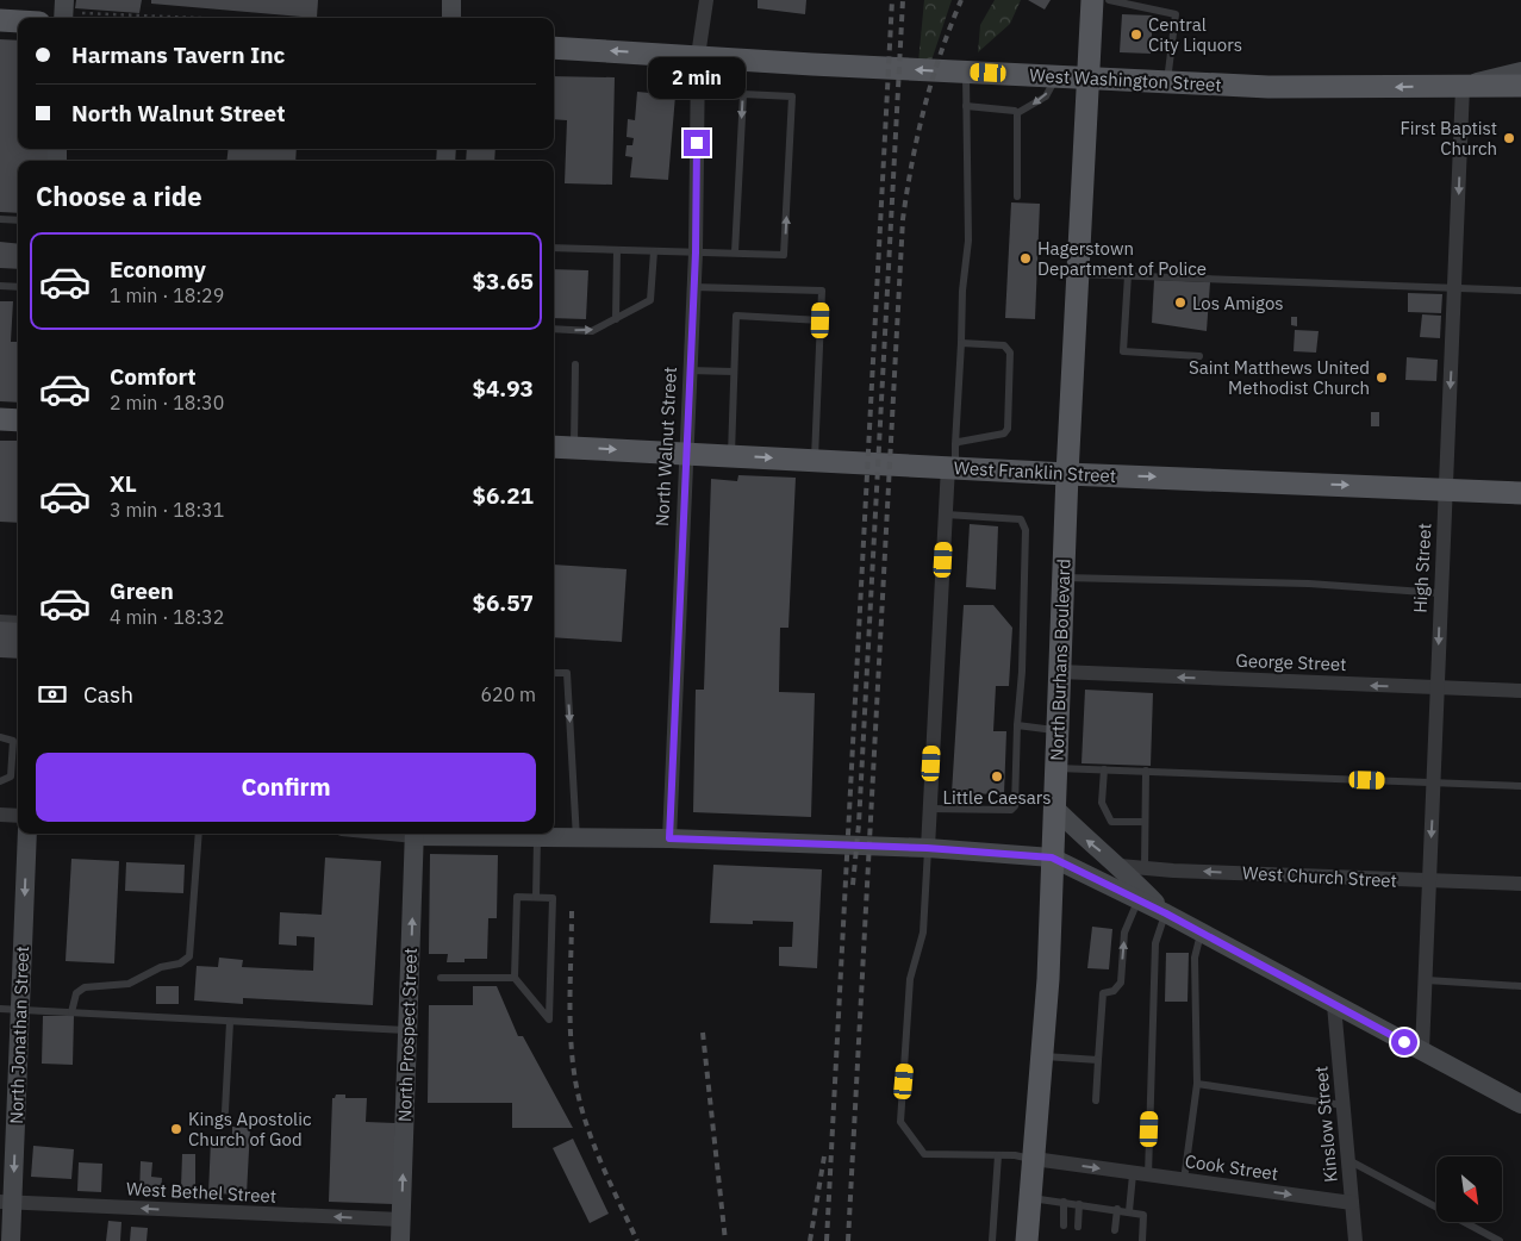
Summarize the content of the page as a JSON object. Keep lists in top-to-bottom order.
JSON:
{
  "streets": {
    "main road": [
      "West Washington Street",
      "West Franklin Street",
      "North Burhans Boulevard",
      "North Jonathan Street",
      "North Prospect Street"
    ],
    "street": [
      "North Walnut Street",
      "High Street",
      "George Street",
      "West Church Street",
      "Kinslow Street",
      "Cook Street",
      "West Bethel Street"
    ]
  },
  "crossings": [
    ["West Washington Street", "North Walnut Street"],
    ["West Washington Street", "High Street"],
    ["West Washington Street", "North Burhans Boulevard"],
    ["North Walnut Street", "West Franklin Street"],
    ["West Franklin Street", "High Street"],
    ["West Franklin Street", "North Burhans Boulevard"],
    ["High Street", "George Street"],
    ["High Street", "West Church Street"],
    ["North Burhans Boulevard", "George Street"],
    ["North Burhans Boulevard", "Cook Street"],
    ["North Jonathan Street", "West Bethel Street"],
    ["North Prospect Street", "West Bethel Street"],
    ["Kinslow Street", "Cook Street"]
  ],
  "one_way": [
    "West Washington Street",
    "West Franklin Street",
    "High Street",
    "George Street",
    "West Church Street",
    "North Jonathan Street",
    "North Prospect Street",
    "Cook Street",
    "West Bethel Street"
  ],
  "places": [
    "Central City Liquors",
    "First Baptist Church",
    "Hagerstown Department of Police",
    "Los Amigos",
    "Saint Matthews United Methodist Church",
    "Little Caesars",
    "Kings Apostolic Church of God"
  ],
  "north": "bottom right",
  "page": {
    "banner": ["Harmans Tavern Inc", "North Walnut Street"],
    "bubble": "2 min",
    "heading": "Choose a ride",
    "list": [
      {
        "name": "Economy",
        "note": "1 min · 18:29",
        "value": "$3.65"
      },
      {
        "name": "Comfort",
        "note": "2 min · 18:30",
        "value": "$4.93"
      },
      {
        "name": "XL",
        "note": "3 min · 18:31",
        "value": "$6.21"
      },
      {
        "name": "Green",
        "note": "4 min · 18:32",
        "value": "$6.57"
      }
    ],
    "pay": ["Cash", "620 m"],
    "buttons": "Confirm"
  }
}
